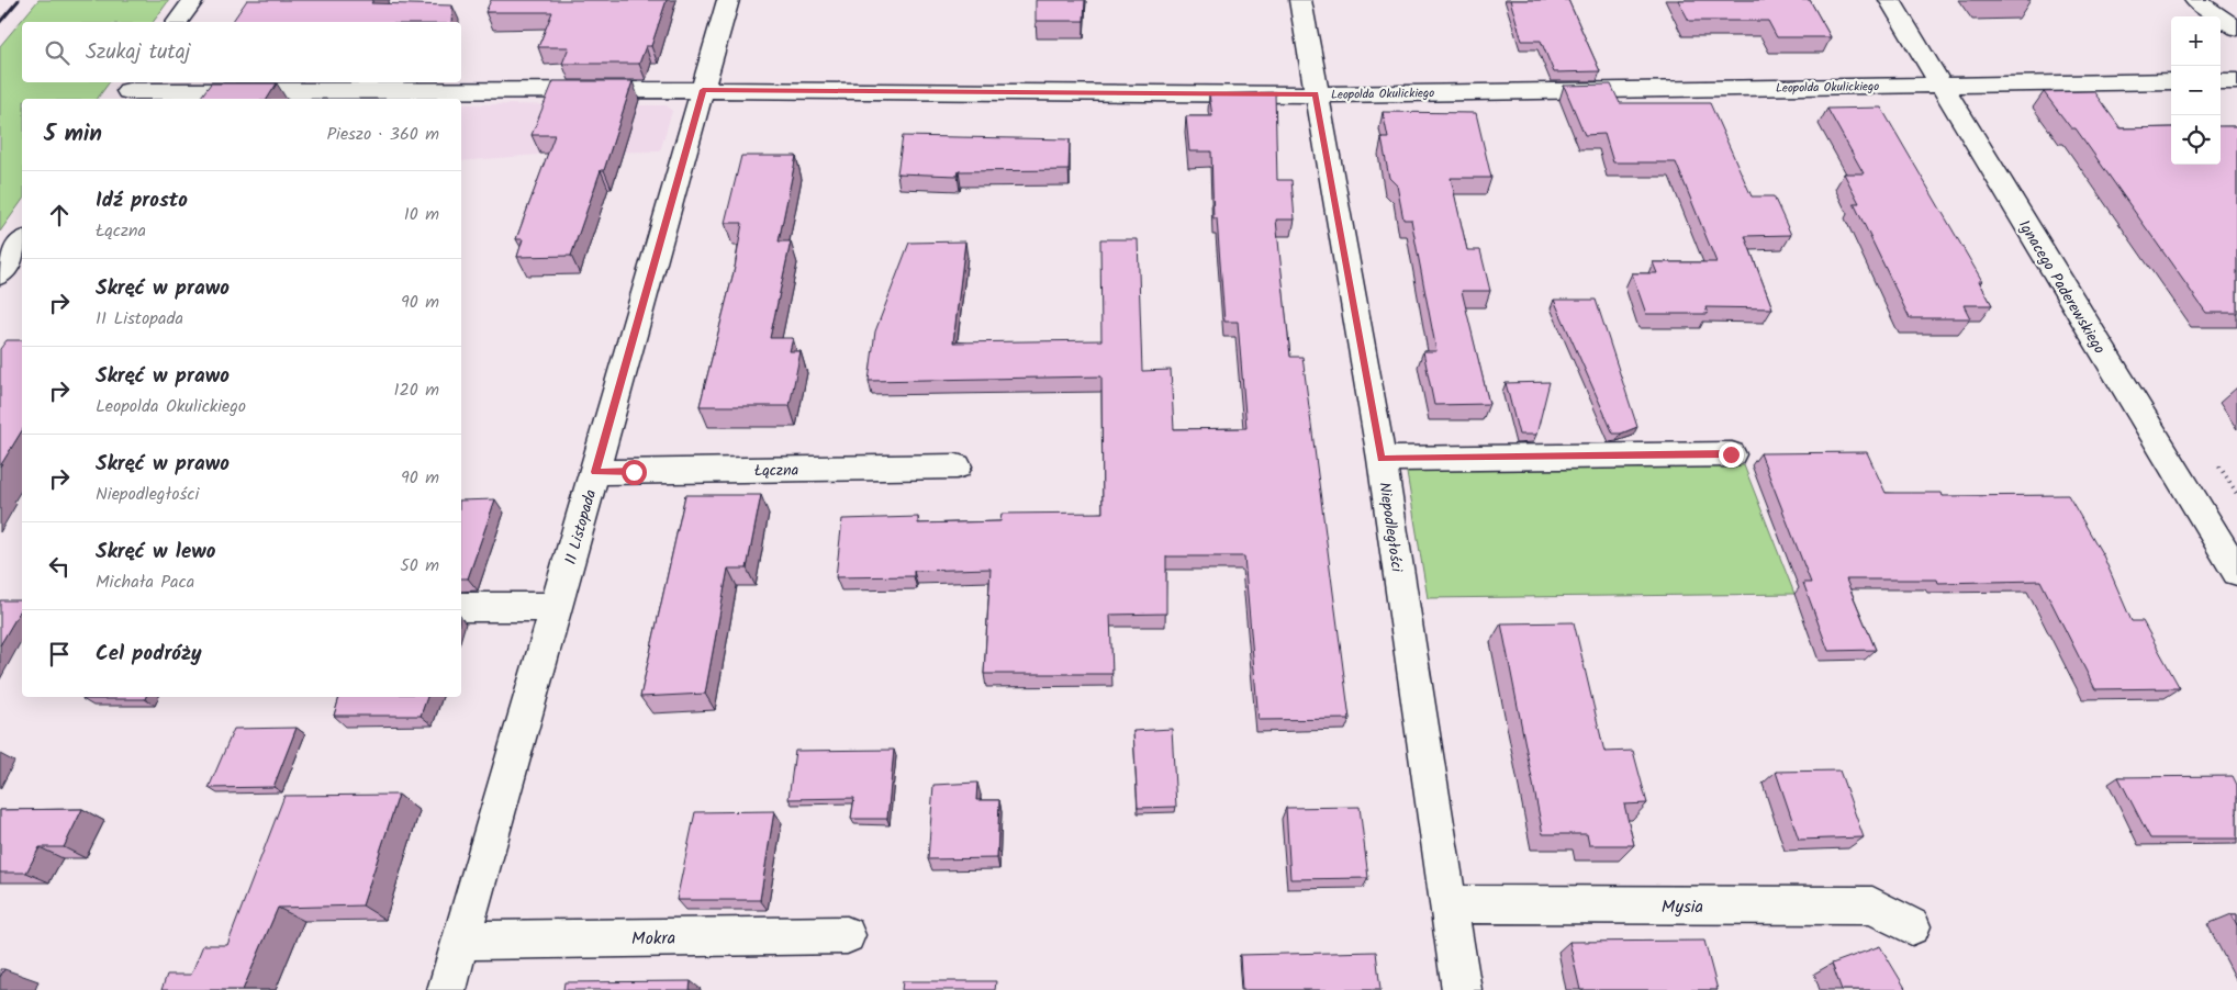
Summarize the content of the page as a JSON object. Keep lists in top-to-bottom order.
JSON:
{
  "streets": {
    "street": [
      "Leopolda Okulickiego",
      "Ignacego Paderewskiego",
      "Łączna",
      "11 Listopada",
      "Niepodległości",
      "Mysia",
      "Mokra"
    ]
  },
  "crossings": [
    ["Leopolda Okulickiego", "Ignacego Paderewskiego"],
    ["Leopolda Okulickiego", "11 Listopada"],
    ["Leopolda Okulickiego", "Niepodległości"],
    ["Łączna", "11 Listopada"],
    ["11 Listopada", "Mokra"],
    ["Niepodległości", "Mysia"]
  ],
  "page": {
    "map_buttons": ["+", "−"],
    "search": "Szukaj tutaj",
    "heading": ["5 min", "Pieszo · 360 m"],
    "list": [
      ["Idź prosto", "Łączna", "10 m"],
      ["Skręć w prawo", "11 Listopada", "90 m"],
      ["Skręć w prawo", "Leopolda Okulickiego", "120 m"],
      ["Skręć w prawo", "Niepodległości", "90 m"],
      ["Skręć w lewo", "Michała Paca", "50 m"],
      "Cel podróży"
    ]
  }
}
